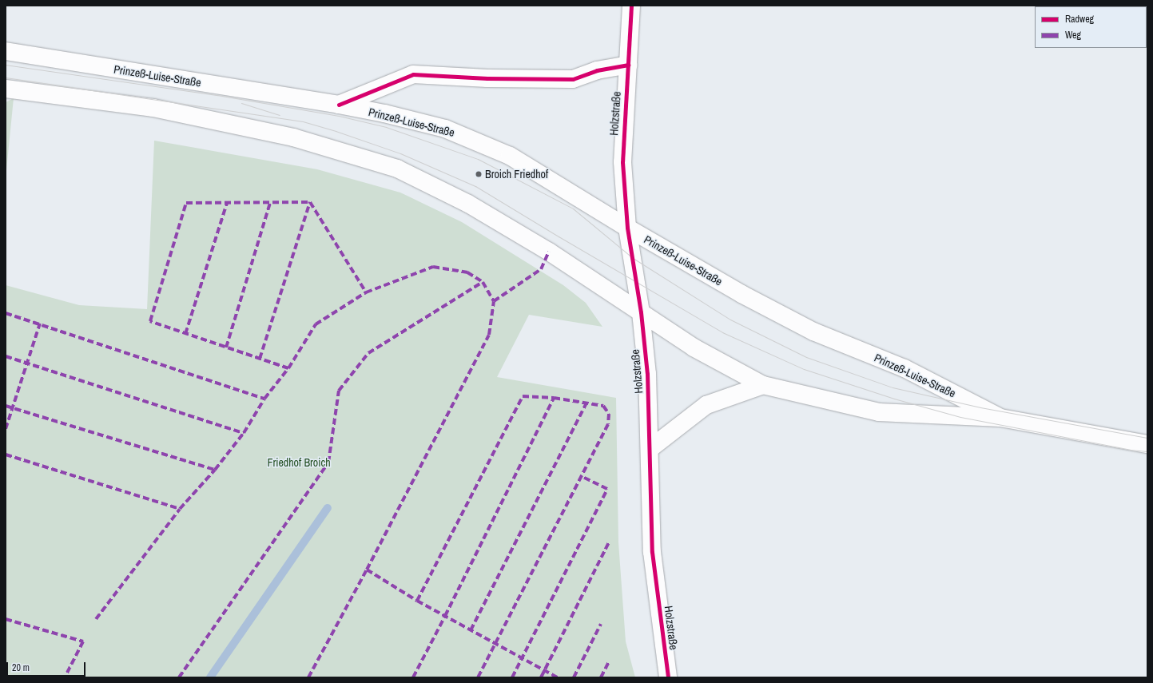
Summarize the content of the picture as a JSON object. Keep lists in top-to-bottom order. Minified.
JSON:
{"streets":{"main road":["Prinzeß-Luise-Straße","Holzstraße"]},"crossings":[["Prinzeß-Luise-Straße","Holzstraße"]],"parks":["Friedhof Broich"],"places":["Broich Friedhof"],"legend":["Radweg","Weg"],"scale_bar":"20 m"}
